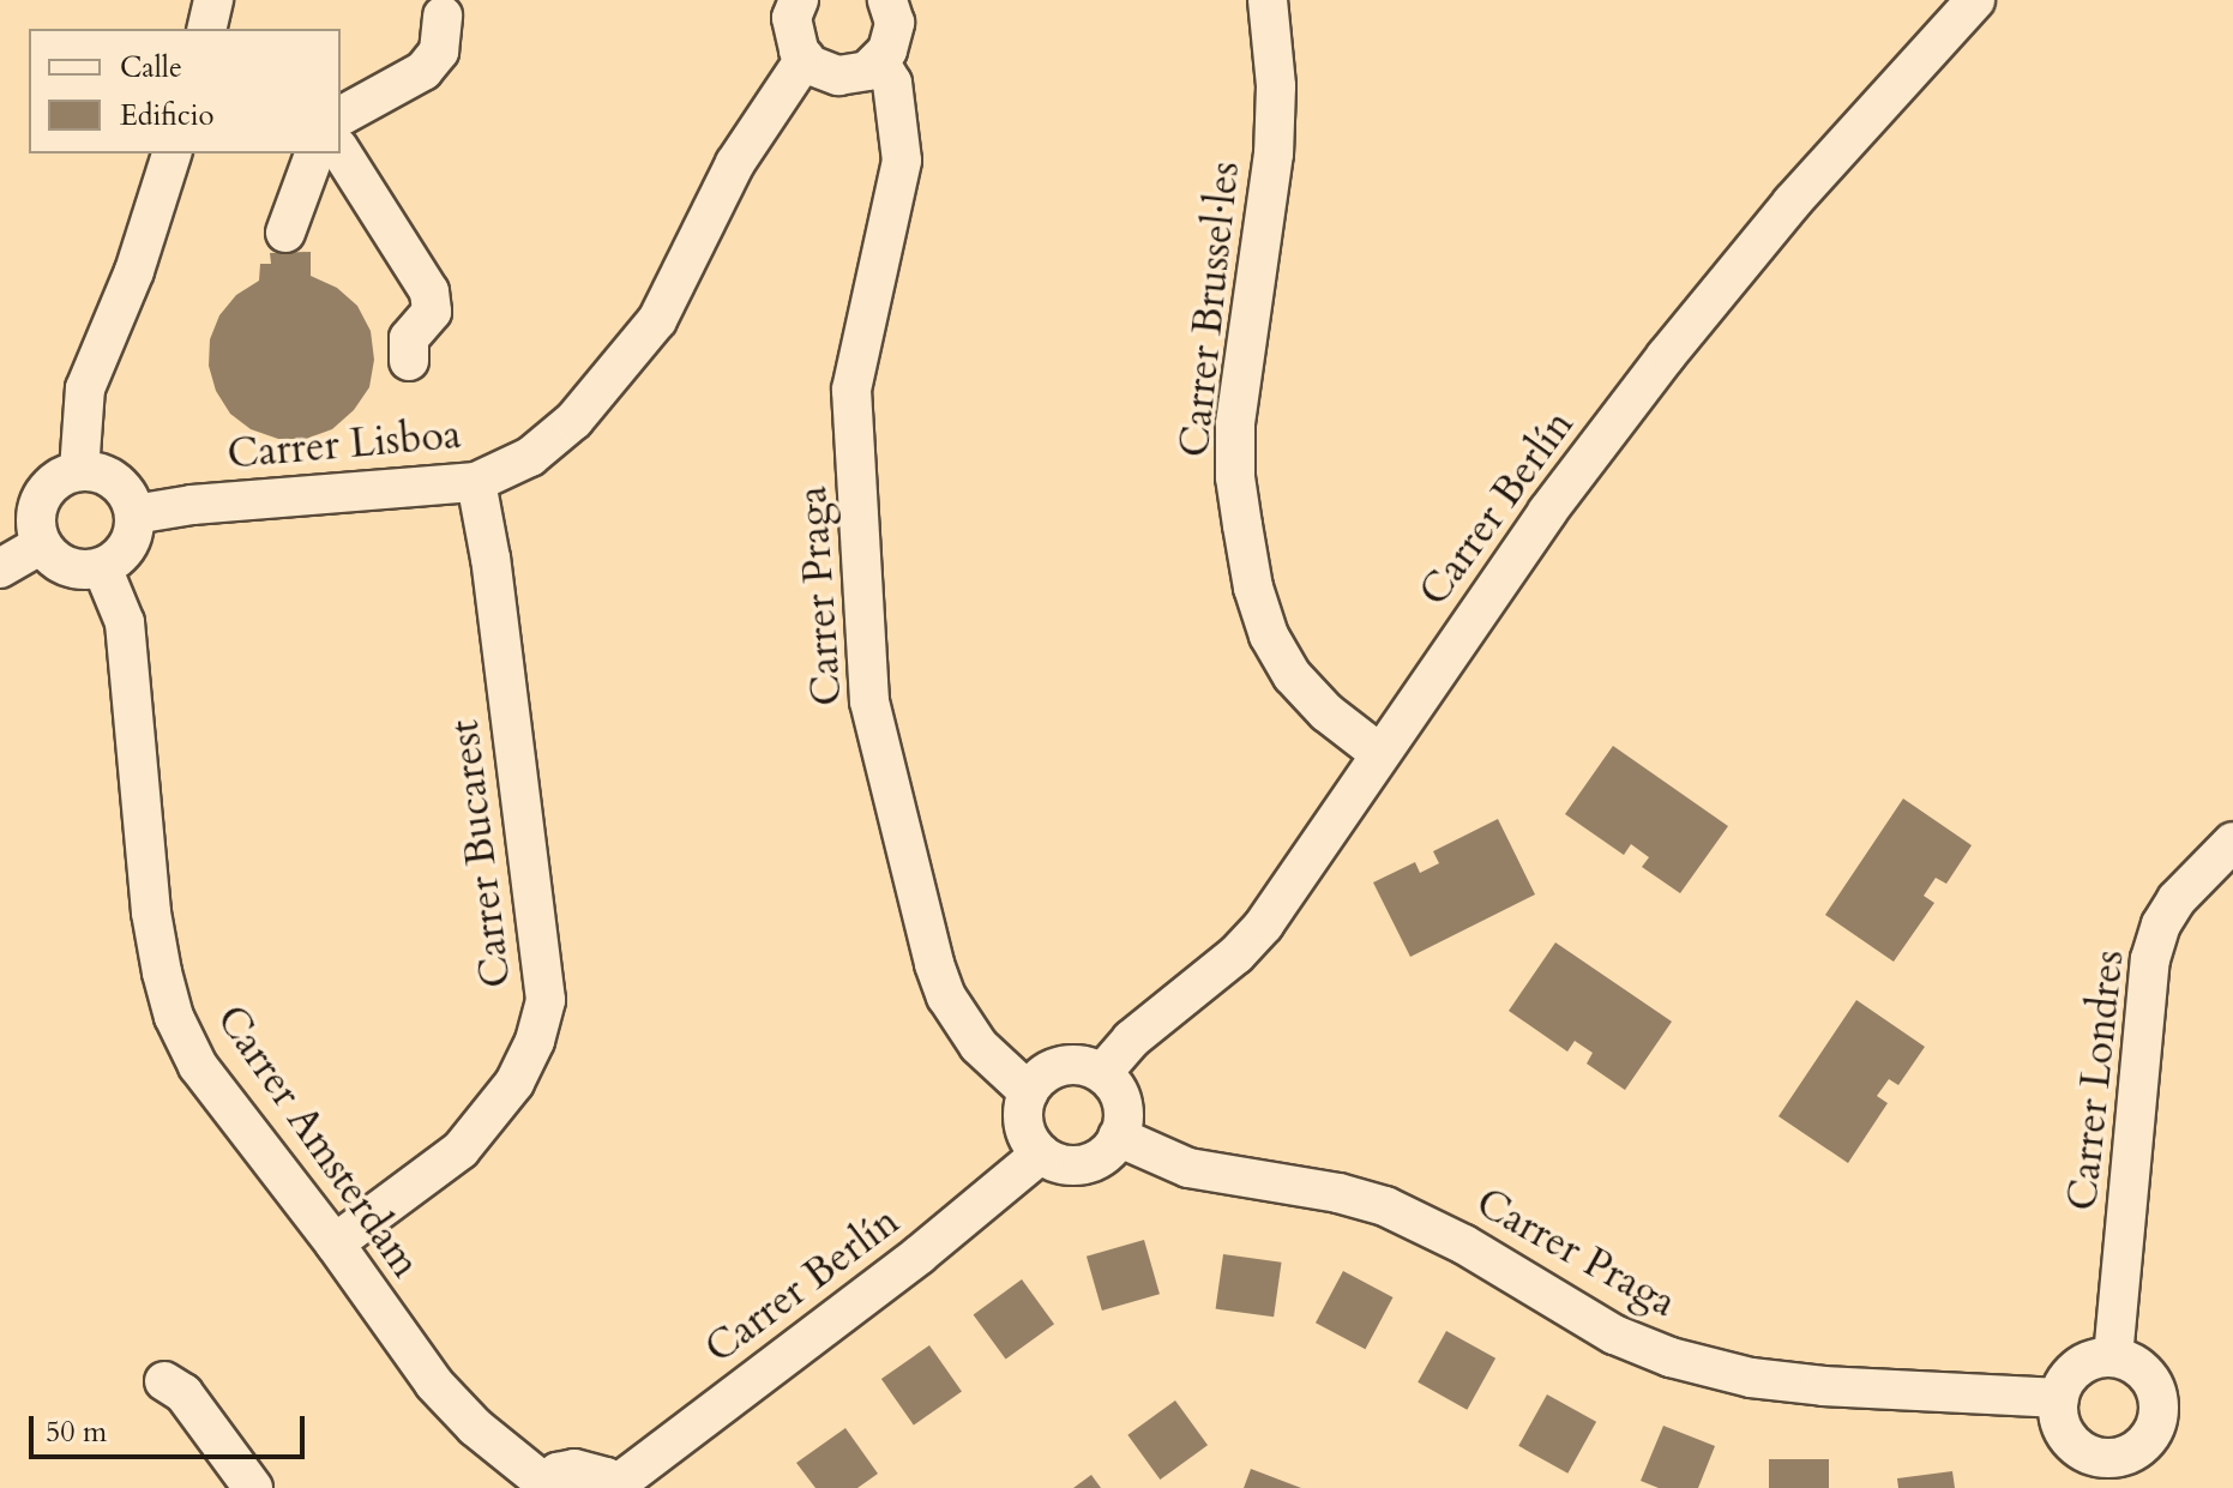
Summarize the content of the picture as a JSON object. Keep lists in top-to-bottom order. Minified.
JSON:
{"streets":{"street":["Carrer Brussel·les","Carrer Lisboa","Carrer Berlín","Carrer Praga","Carrer Bucarest","Carrer Londres","Carrer Amsterdam"]},"crossings":[["Carrer Brussel·les","Carrer Berlín"],["Carrer Lisboa","Carrer Bucarest"],["Carrer Lisboa","Carrer Amsterdam"],["Carrer Berlín","Carrer Praga"],["Carrer Praga","Carrer Londres"],["Carrer Bucarest","Carrer Amsterdam"]],"legend":["Calle","Edificio"],"scale_bar":"50 m"}
